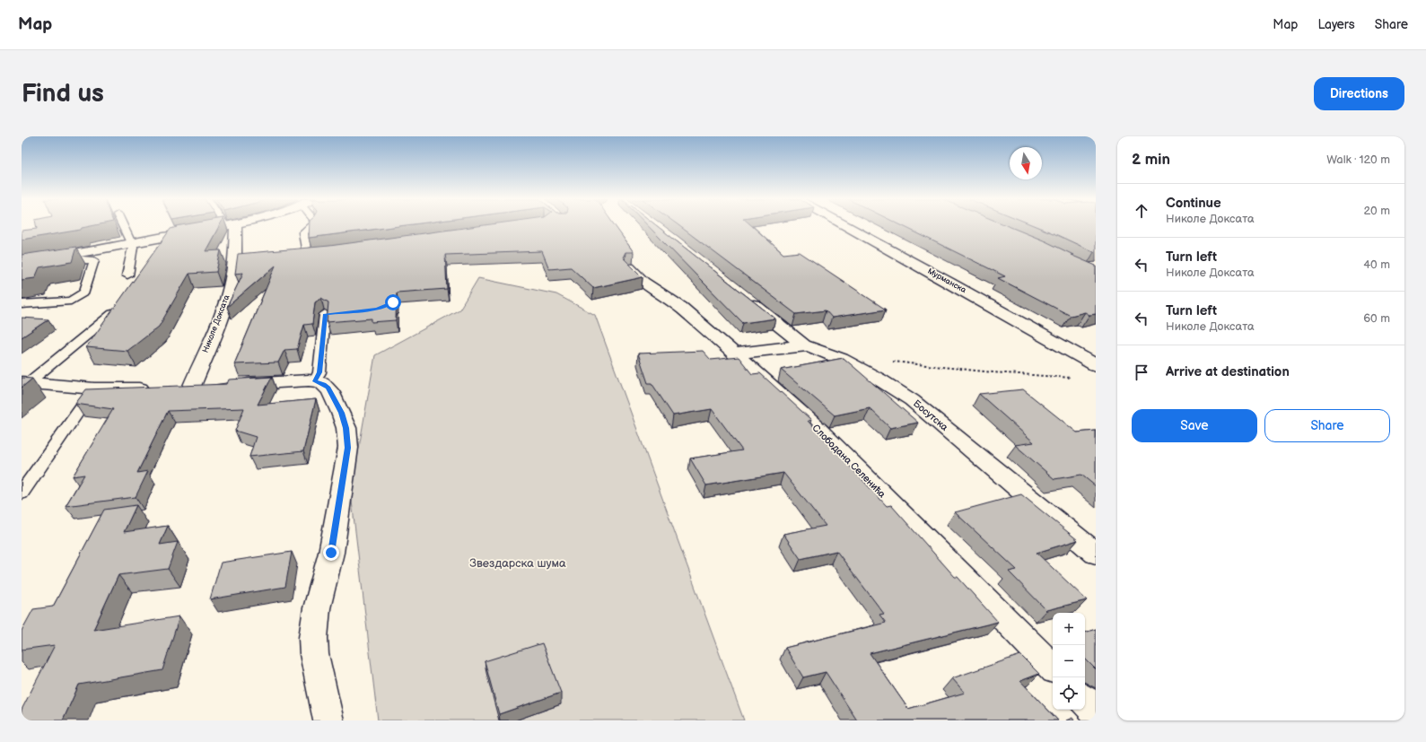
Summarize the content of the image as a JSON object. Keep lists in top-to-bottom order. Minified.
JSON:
{"streets":{"street":["Мурманска","Николе Доксата","Босутска","Слободана Селенића"]},"crossings":[["Босутска","Слободана Селенића"]],"parks":["Звездарска шума"],"north":"bottom","page":{"header":"Map","nav":["Map","Layers","Share"],"buttons":["Directions",["Save","Share"]],"title":"Find us","heading":["2 min","Walk · 120 m"],"list":[["Continue","Николе Доксата","20 m"],["Turn left","Николе Доксата","40 m"],["Turn left","Николе Доксата","60 m"],"Arrive at destination"],"map_buttons":["+","−"]}}
